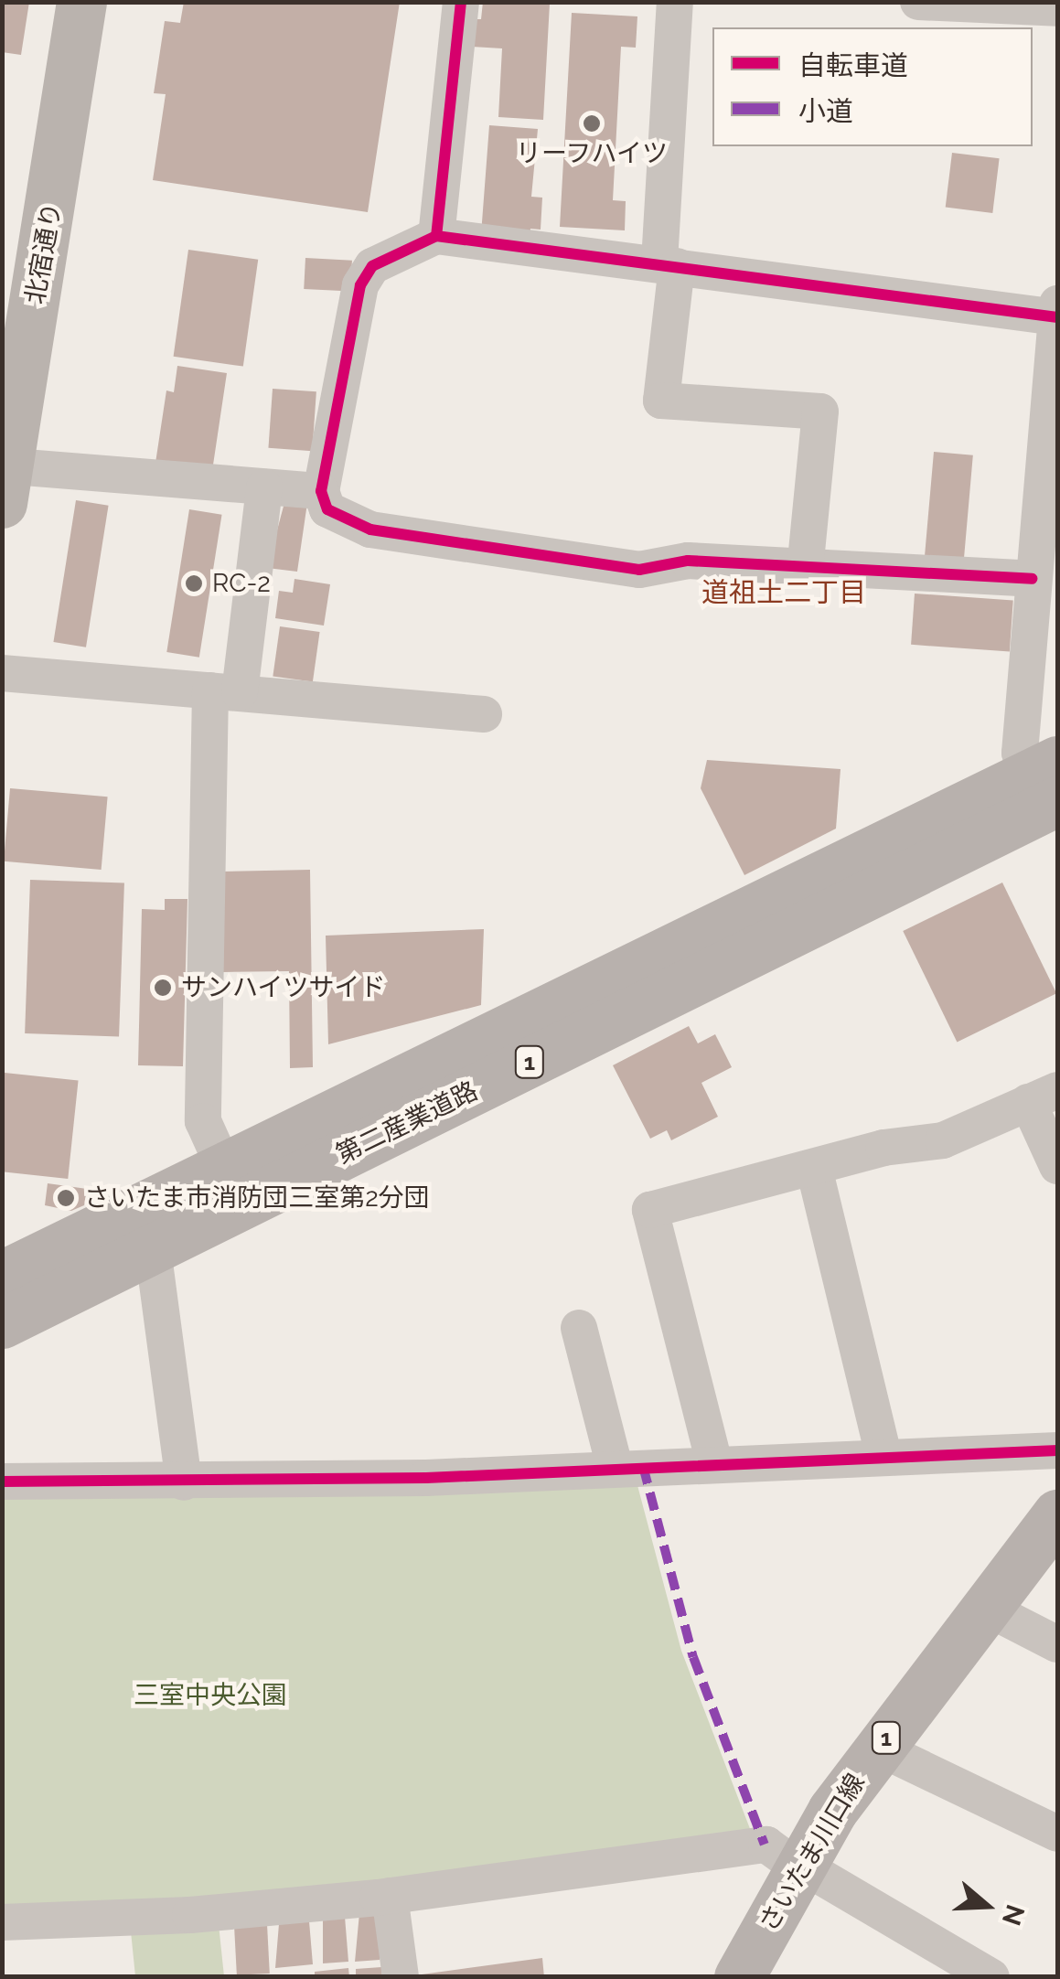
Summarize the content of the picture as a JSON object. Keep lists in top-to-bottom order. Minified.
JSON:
{"streets":{"main road":["1","第二産業道路","さいたま川口線"],"street":["北宿通り"]},"districts":["道祖土二丁目"],"parks":["三室中央公園"],"places":["リーフハイツ","RC-2","サンハイツサイド","さいたま市消防団三室第2分団"],"legend":["自転車道","小道"],"north":"right"}
